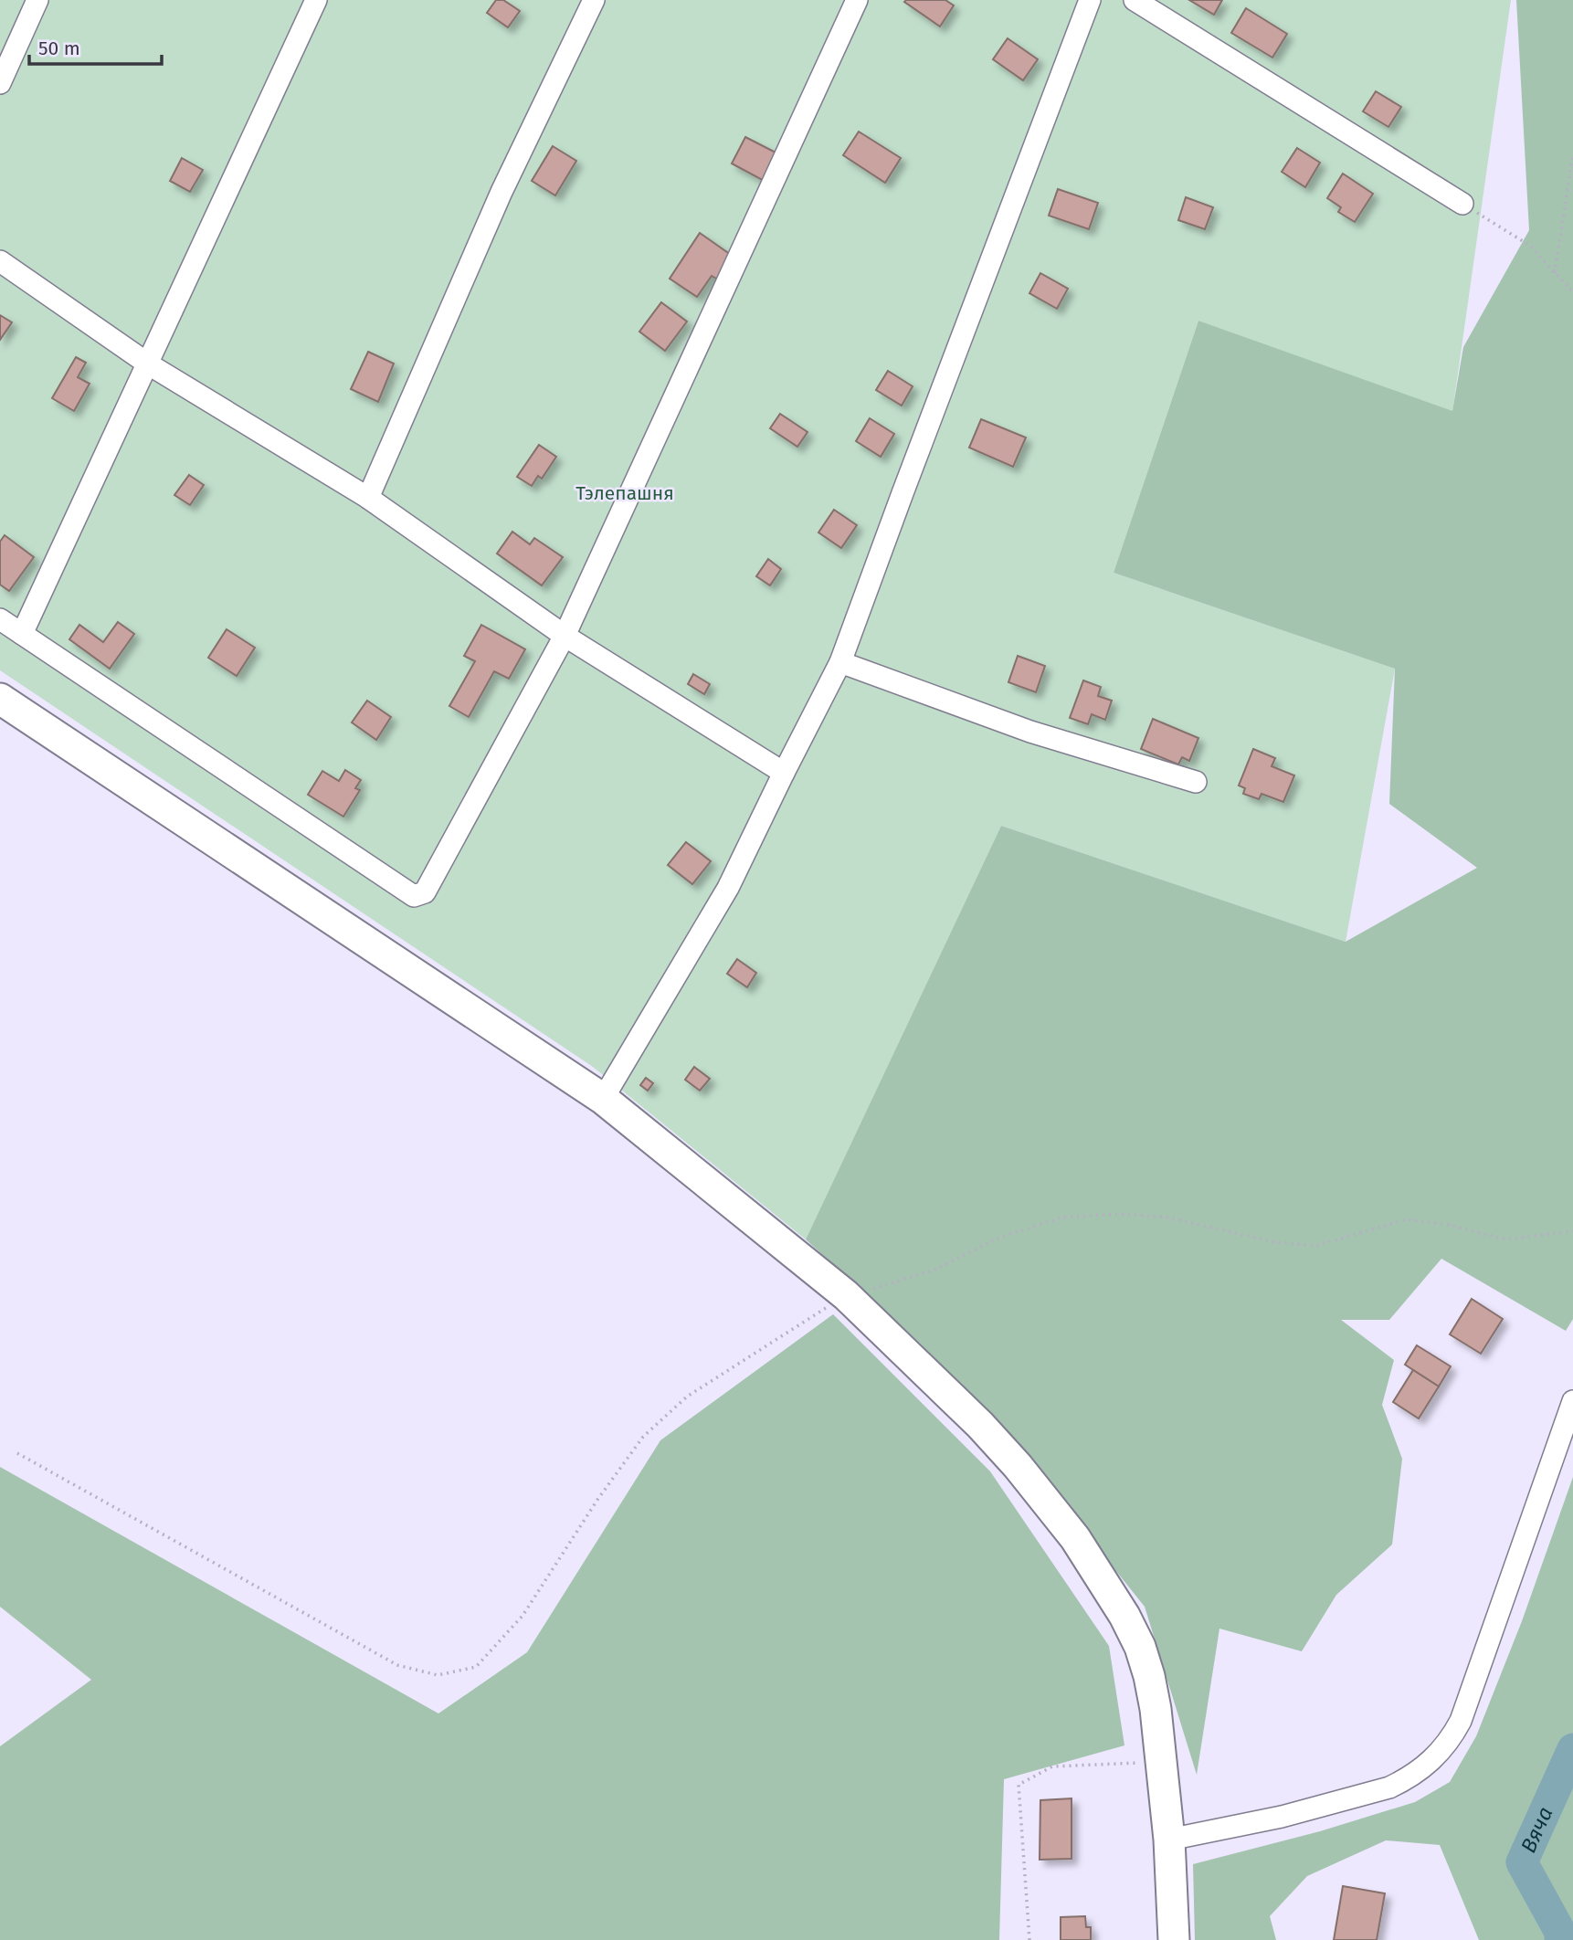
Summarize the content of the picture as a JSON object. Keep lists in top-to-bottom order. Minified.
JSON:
{"water":["Вяча"],"parks":["Тэлепашня"],"scale_bar":"50 m"}
